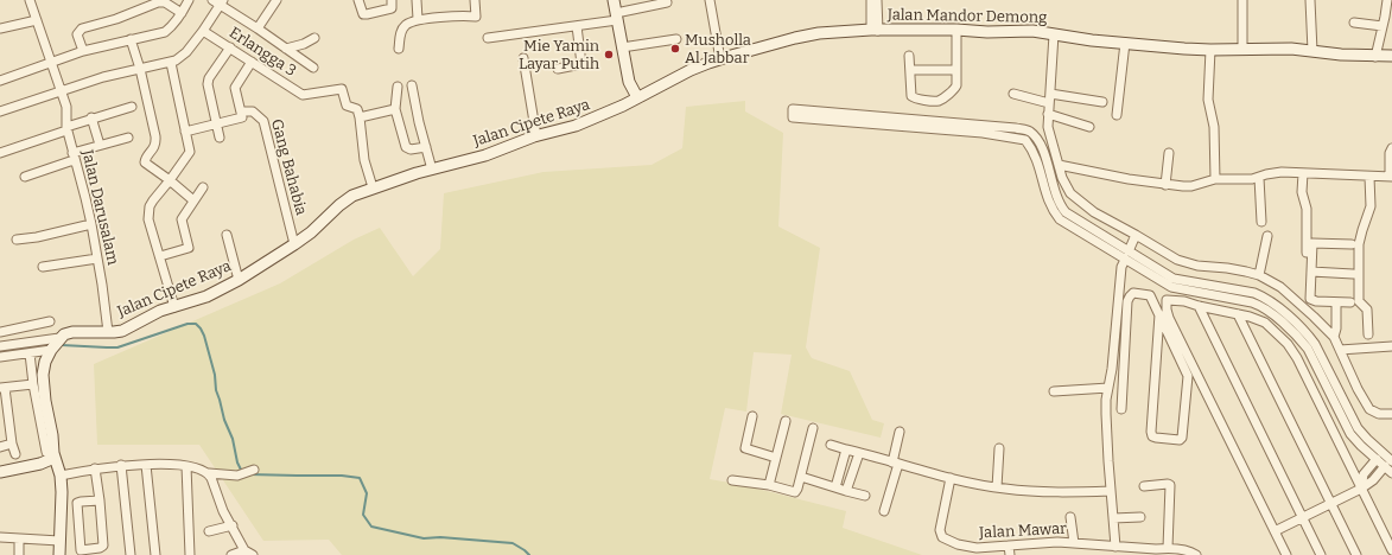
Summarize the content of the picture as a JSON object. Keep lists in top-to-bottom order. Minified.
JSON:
{"streets":{"main road":["Jalan Mandor Demong","Jalan Cipete Raya"],"street":["Erlangga 3","Gang Bahabia","Jalan Darusalam","Jalan Mawar"]},"crossings":[["Jalan Mandor Demong","Jalan Cipete Raya"],["Jalan Cipete Raya","Gang Bahabia"],["Jalan Cipete Raya","Jalan Darusalam"]],"places":["Musholla Al Jabbar","Mie Yamin Layar Putih"]}
